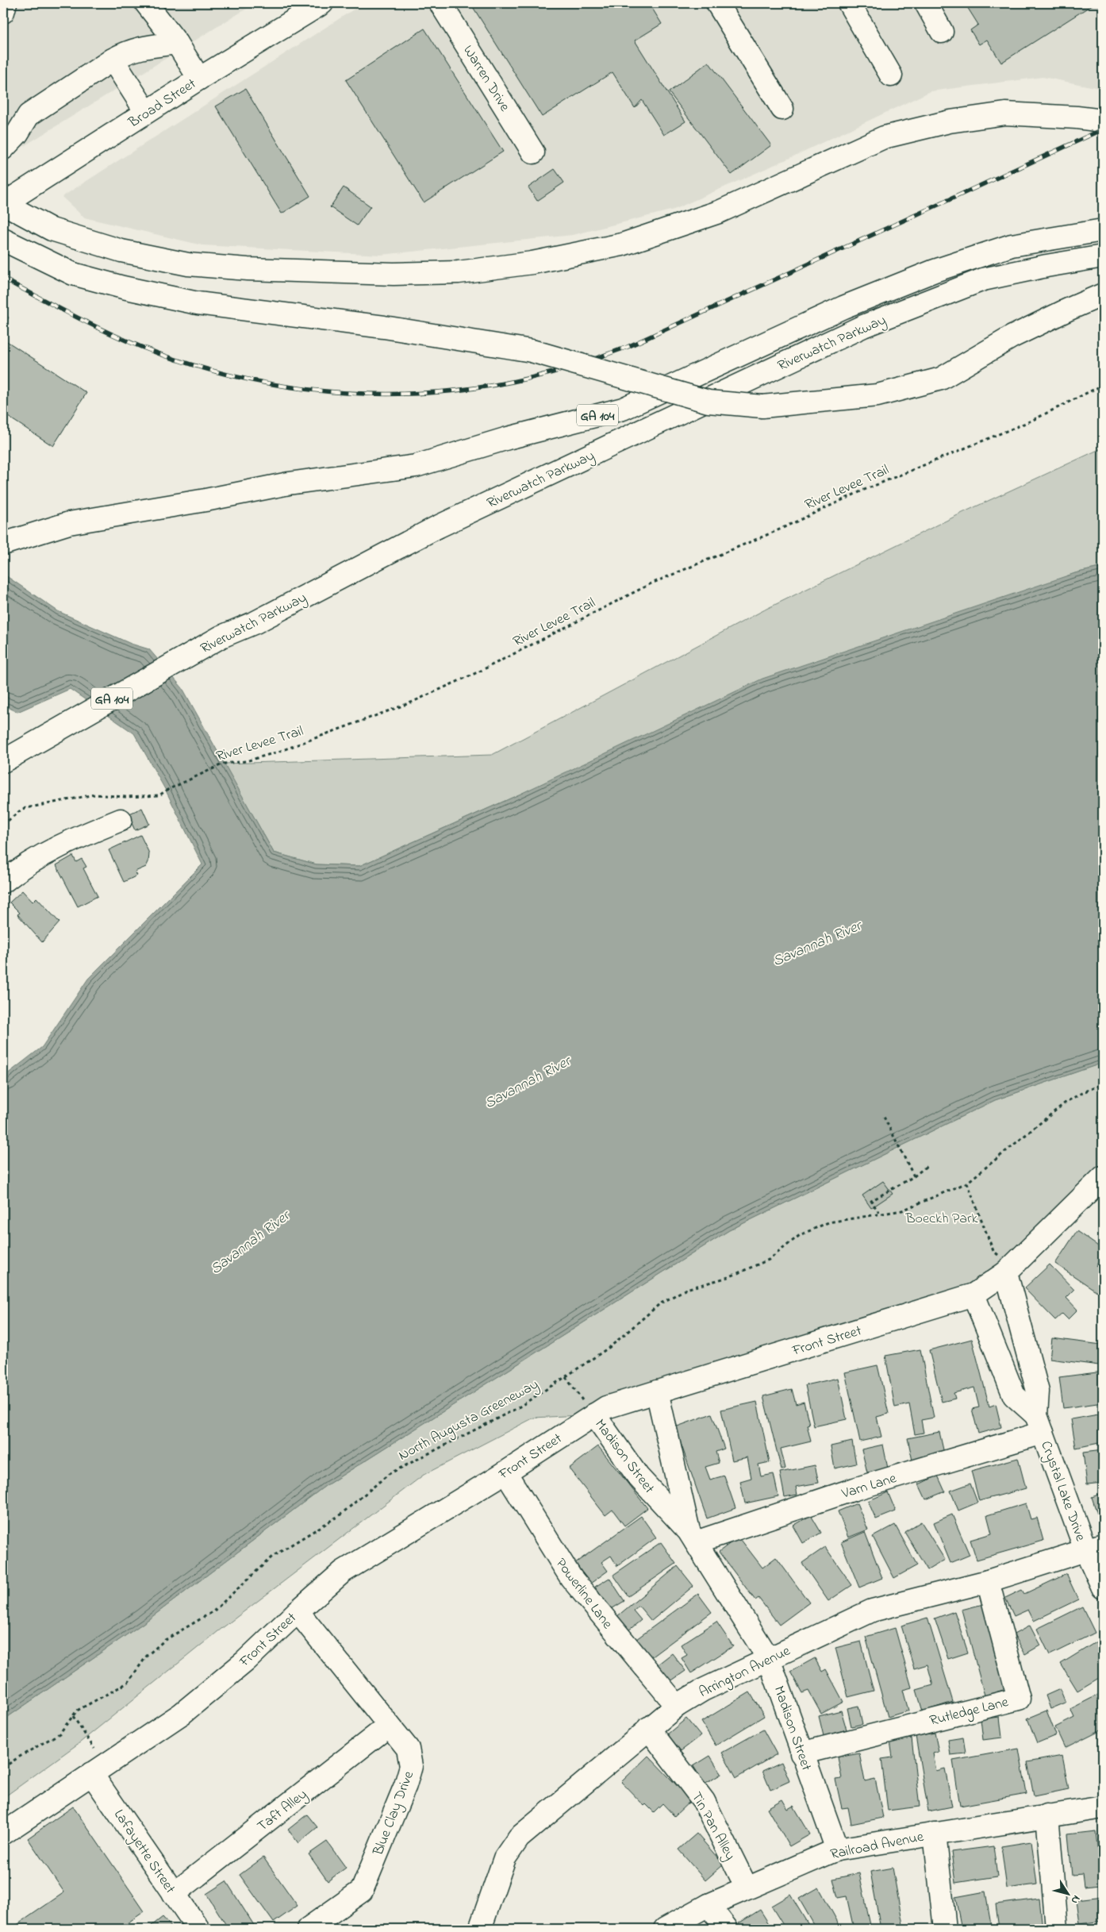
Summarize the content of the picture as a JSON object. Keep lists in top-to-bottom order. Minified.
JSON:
{"streets":{"main road":["Warren Drive","Broad Street","Riverwatch Parkway","GA 104","Front Street","Madison Street","Varn Lane","Crystal Lake Drive","Powerline Lane","Arrington Avenue","Rutledge Lane","Taft Alley","Blue Clay Drive","Tin Pan Alley","Railroad Avenue","Lafayette Street"],"path":["River Levee Trail","North Augusta Greeneway"]},"crossings":[["Front Street","Madison Street"],["Front Street","Crystal Lake Drive"],["Front Street","Powerline Lane"],["Front Street","Blue Clay Drive"],["Front Street","Lafayette Street"],["Madison Street","Varn Lane"],["Madison Street","Arrington Avenue"],["Madison Street","Rutledge Lane"],["Madison Street","Railroad Avenue"],["Varn Lane","Crystal Lake Drive"],["Crystal Lake Drive","Arrington Avenue"],["Powerline Lane","Arrington Avenue"],["Arrington Avenue","Rutledge Lane"],["Arrington Avenue","Tin Pan Alley"],["Taft Alley","Blue Clay Drive"],["Taft Alley","Lafayette Street"],["Tin Pan Alley","Railroad Avenue"]],"water":["Savannah River"],"parks":["Boeckh Park"],"north":"bottom right"}
